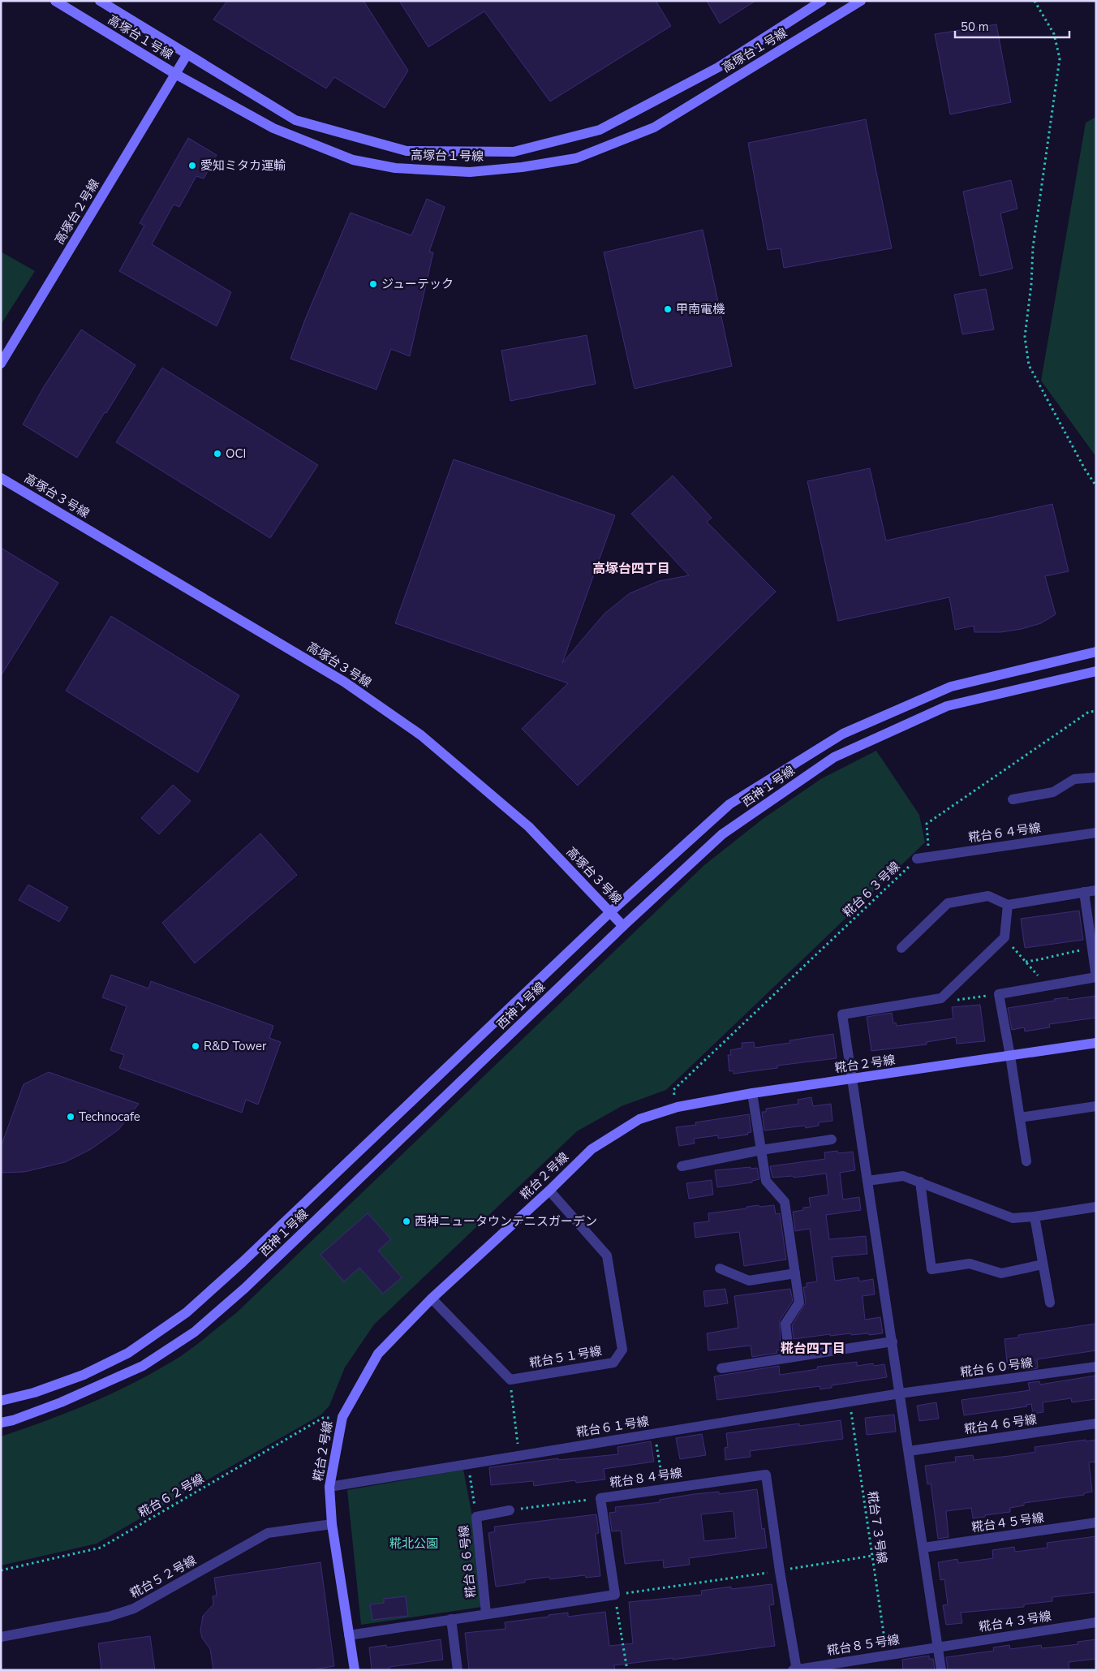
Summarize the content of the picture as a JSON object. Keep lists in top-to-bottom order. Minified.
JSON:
{"streets":{"street":["高塚台１号線","高塚台２号線","高塚台３号線","西神１号線","糀台６４号線","糀台２号線","糀台５１号線","糀台６０号線","糀台４６号線","糀台６１号線","糀台８４号線","糀台４５号線","糀台８６号線","糀台５２号線","糀台４３号線","糀台８５号線"],"path":["糀台６３号線","糀台６２号線","糀台７３号線"]},"crossings":[["高塚台１号線","高塚台２号線"],["高塚台３号線","西神１号線"],["糀台６４号線","糀台６３号線"],["糀台６３号線","糀台２号線"],["糀台２号線","糀台５１号線"],["糀台２号線","糀台６１号線"],["糀台２号線","糀台６２号線"],["糀台２号線","糀台５２号線"],["糀台６０号線","糀台６１号線"],["糀台６１号線","糀台７３号線"],["糀台８４号線","糀台８５号線"],["糀台７３号線","糀台８５号線"],["糀台４３号線","糀台８５号線"]],"districts":["高塚台四丁目","糀台四丁目"],"parks":["糀北公園"],"places":["愛知ミタカ運輸","ジューテック","甲南電機","OCI","R&D Tower","Technocafe","西神ニュータウンテニスガーデン"],"scale_bar":"50 m"}
